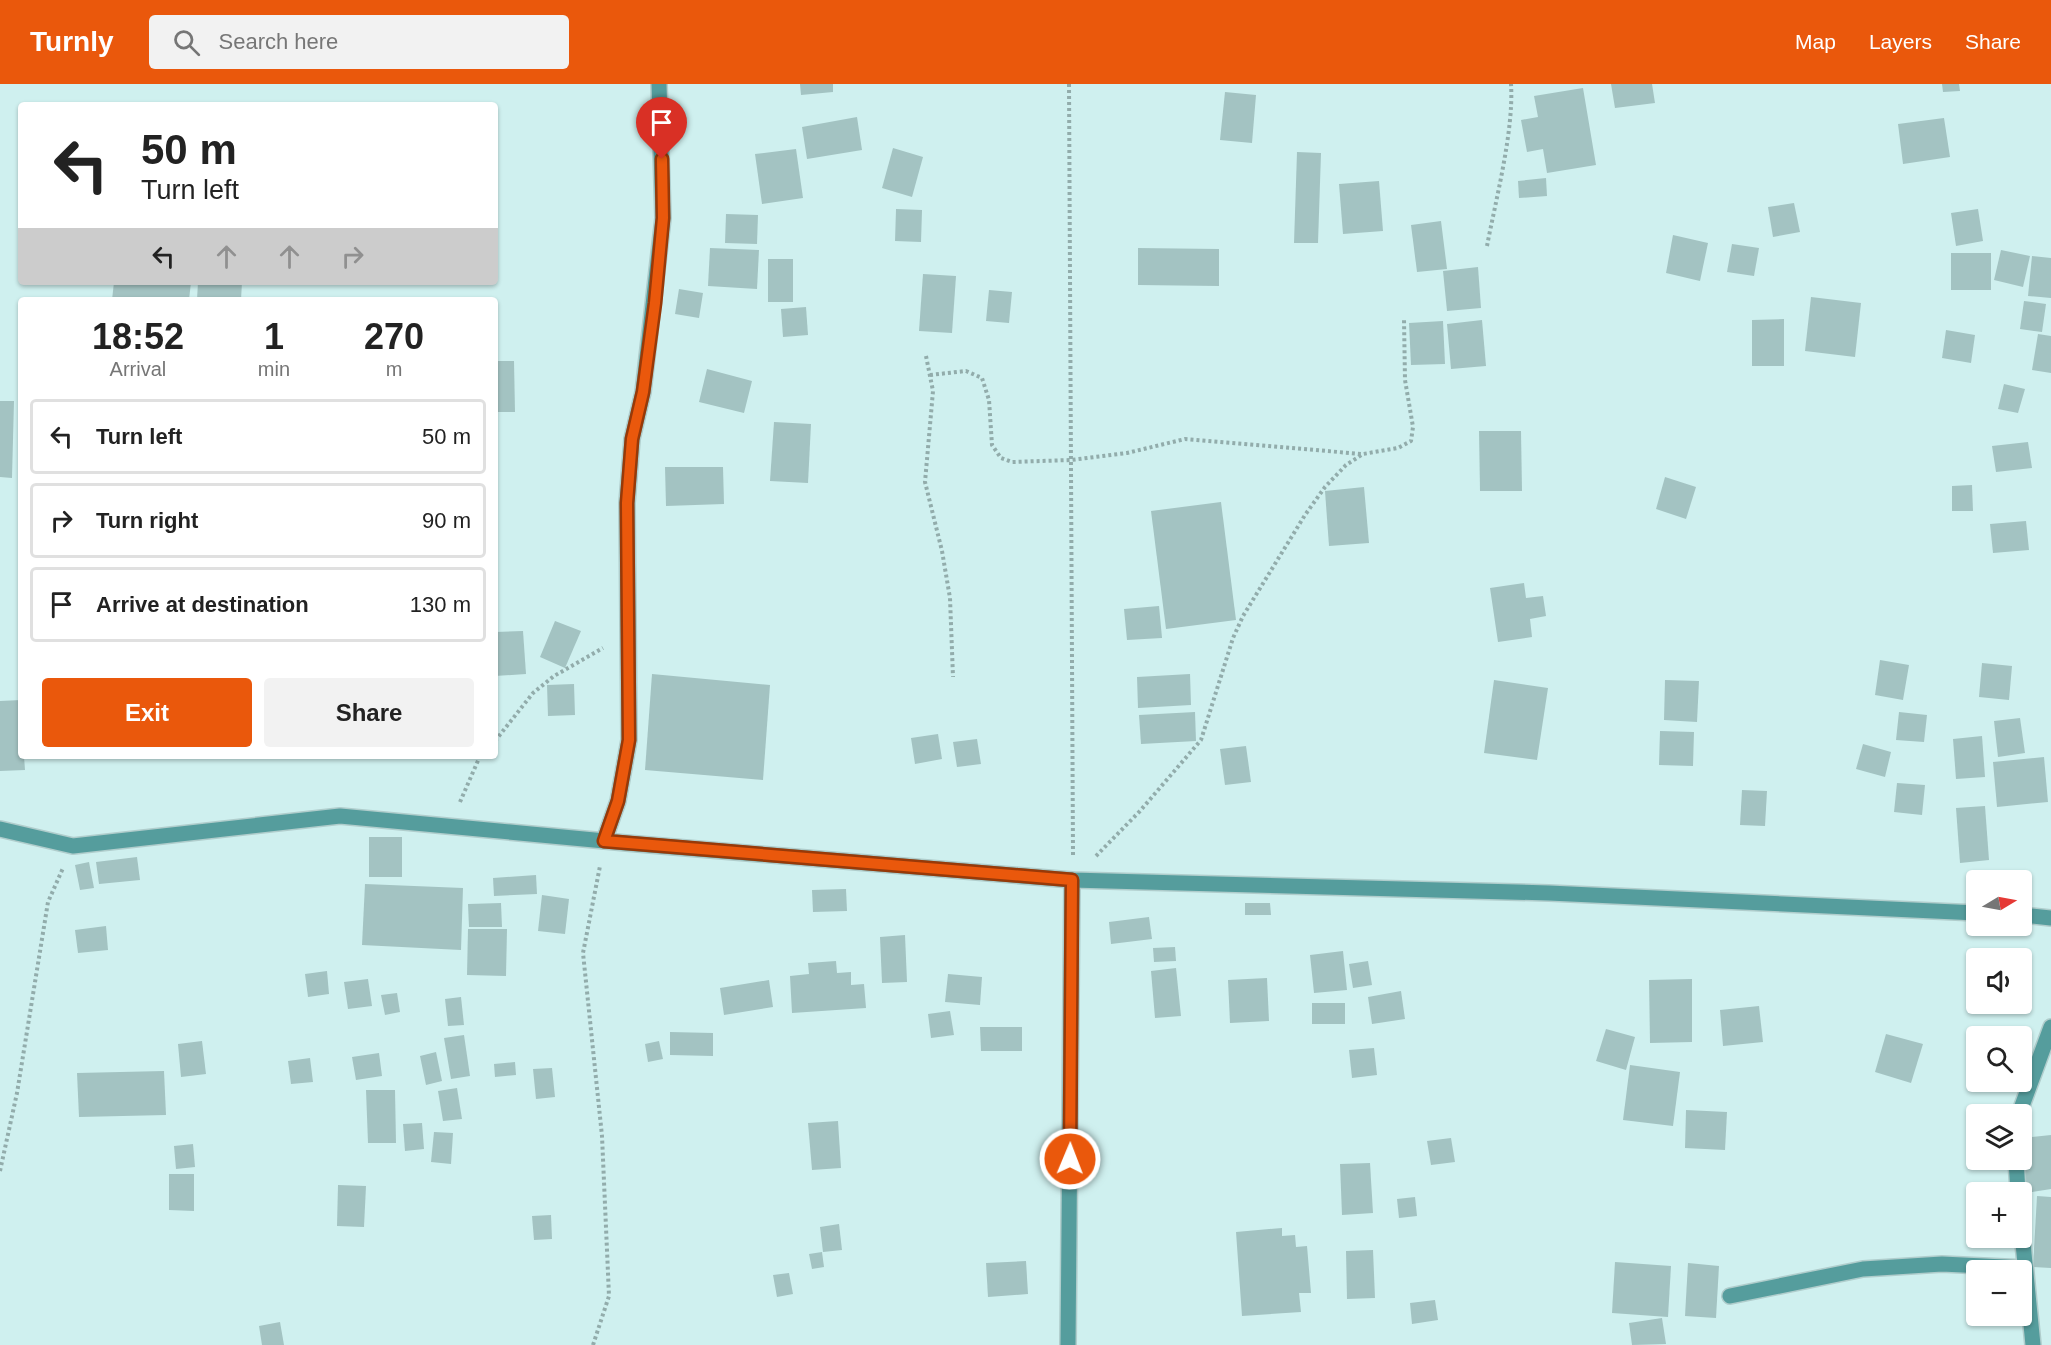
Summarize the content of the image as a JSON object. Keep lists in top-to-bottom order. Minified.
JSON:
{"north":"right","page":{"header":"Turnly","search":"Search here","nav":["Map","Layers","Share"],"turn":["50 m","Turn left"],"eta":["18:52","Arrival","1","min","270","m"],"list":[{"name":"Turn left","value":"50 m"},{"name":"Turn right","value":"90 m"},{"name":"Arrive at destination","value":"130 m"}],"buttons":["Exit","Share"],"map_buttons":["+","−"]}}
